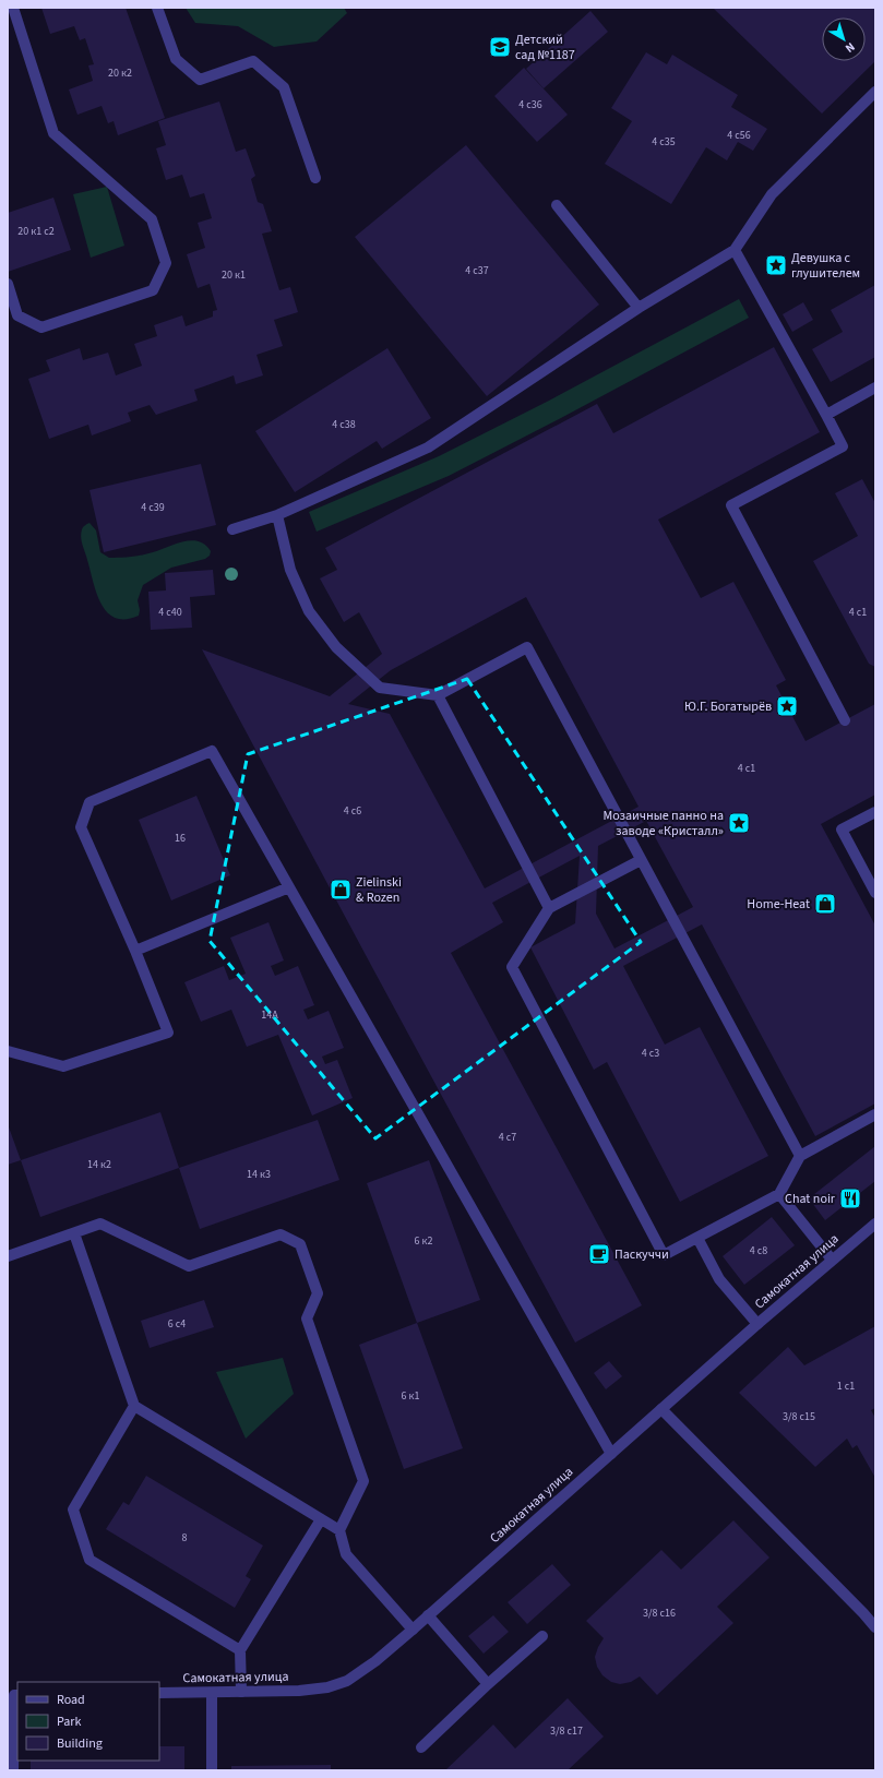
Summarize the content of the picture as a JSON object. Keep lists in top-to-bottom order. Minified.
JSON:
{"streets":{"street":["Самокатная улица"]},"places":{"school or university":["Детский сад №1187"],"place":["Девушка с глушителем","Ю.Г. Богатырёв","Мозаичные панно на заводе «Кристалл»"],"shop":["Zielinski & Rozen","Home-Heat"],"restaurant":["Chat noir"],"cafe":["Паскуччи"]},"house_numbers":["20 к2","4 с36","4 с56","4 с35","20 к1 с2","4 с37","20 к1","4 с38","4 с39","4 с40","4 с1","4 с1","4 с6","16","14А","4 с3","4 с7","14 к2","14 к3","6 к2","4 с8","6 с4","1 с1","6 к1","3/8 с15","8","3/8 с16","3/8 с17"],"legend":["Road","Park","Building"],"north":"bottom right"}
